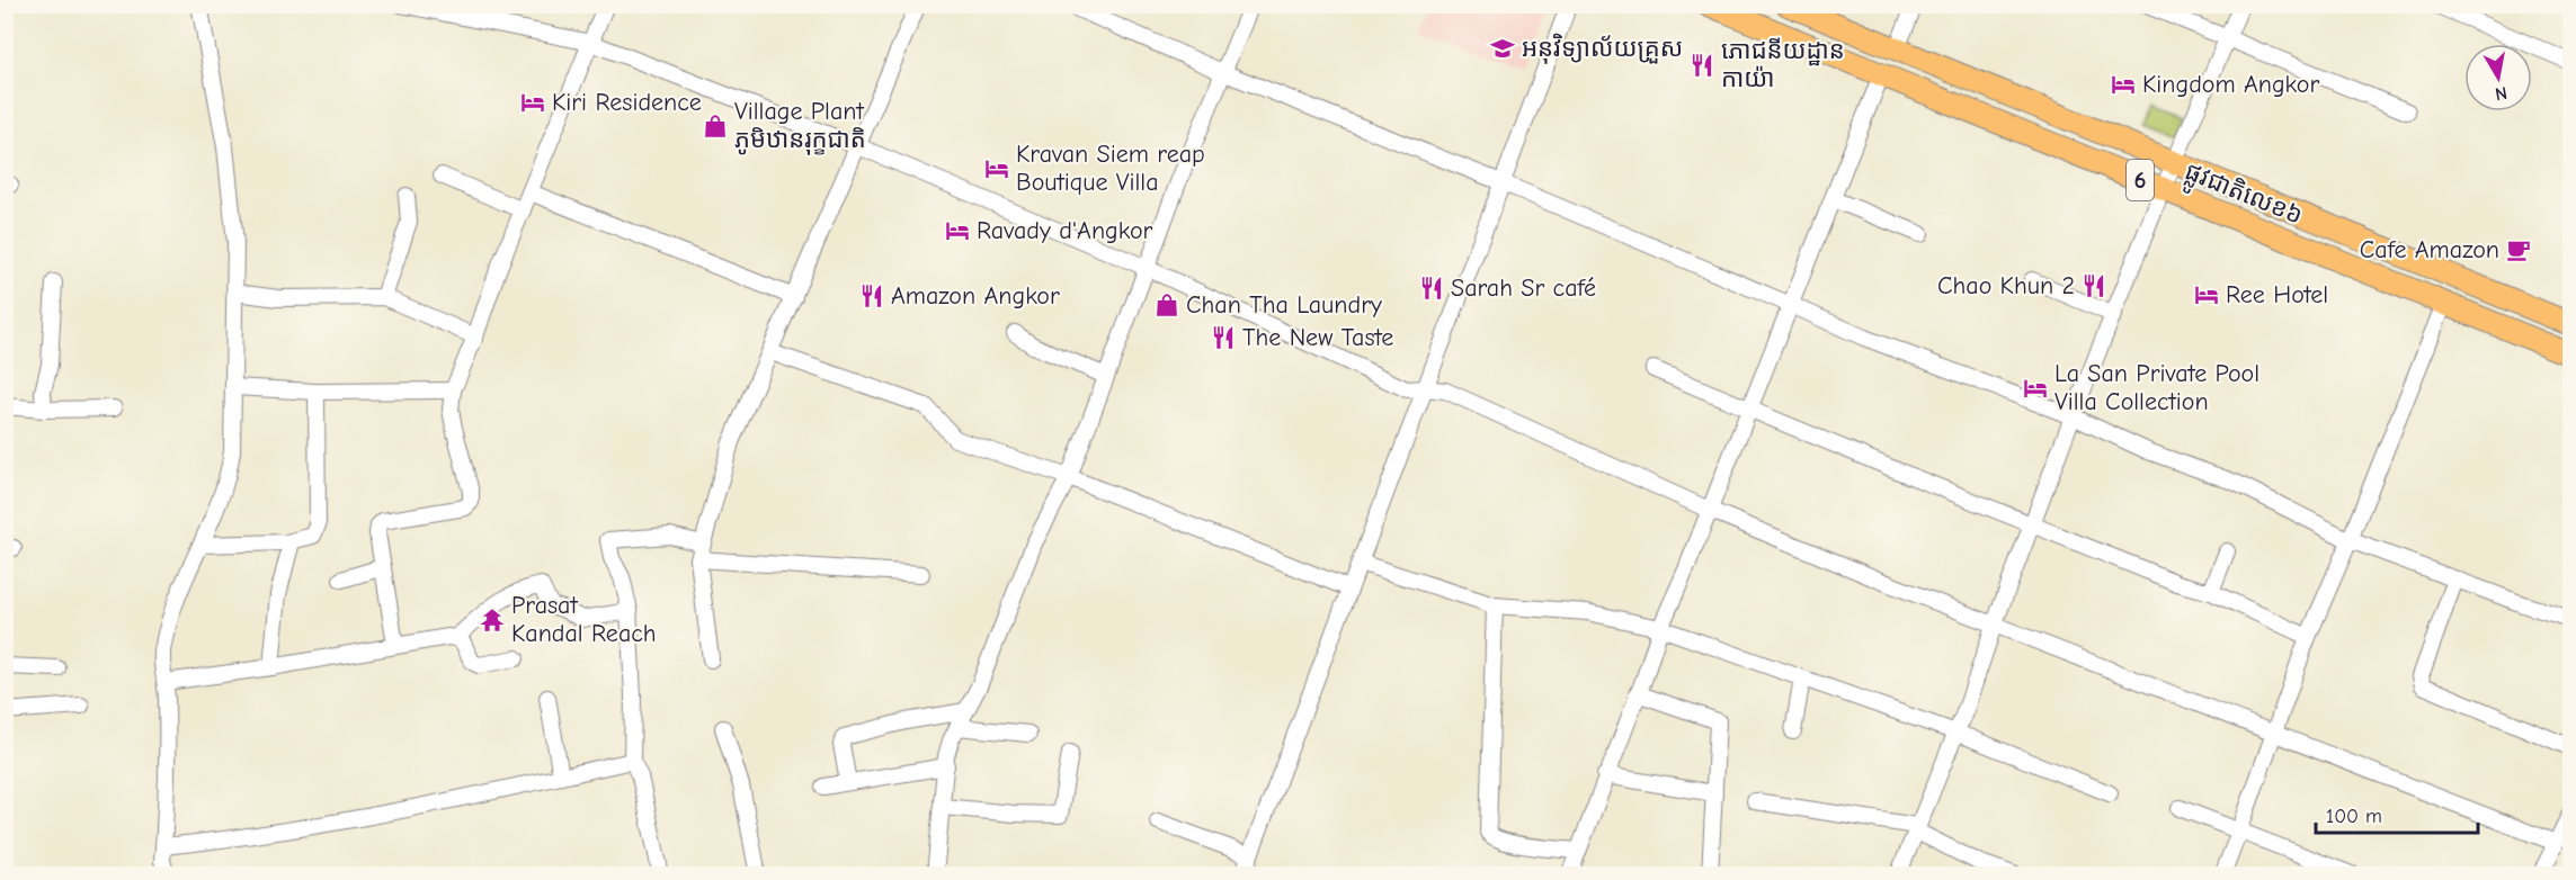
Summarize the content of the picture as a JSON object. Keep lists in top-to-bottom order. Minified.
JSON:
{"streets":{"highway":["6","ផ្លូវជាតិលេខ៦"]},"places":{"school or university":["អនុវិទ្យាល័យគ្រួស"],"restaurant":["ភោជនីយដ្ឋាន កាយ៉ា","Chao Khun 2","Sarah Sr café","Amazon Angkor","The New Taste"],"hotel":["Kingdom Angkor","Kiri Residence","Kravan Siem reap Boutique Villa","Ravady d'Angkor","Ree Hotel","La San Private Pool Villa Collection"],"shop":["Village Plant ភូមិឋានរុក្ខជាតិ","Chan Tha Laundry"],"cafe":["Cafe Amazon"],"temple":["Prasat Kandal Reach"]},"scale_bar":"100 m","north":"bottom"}
